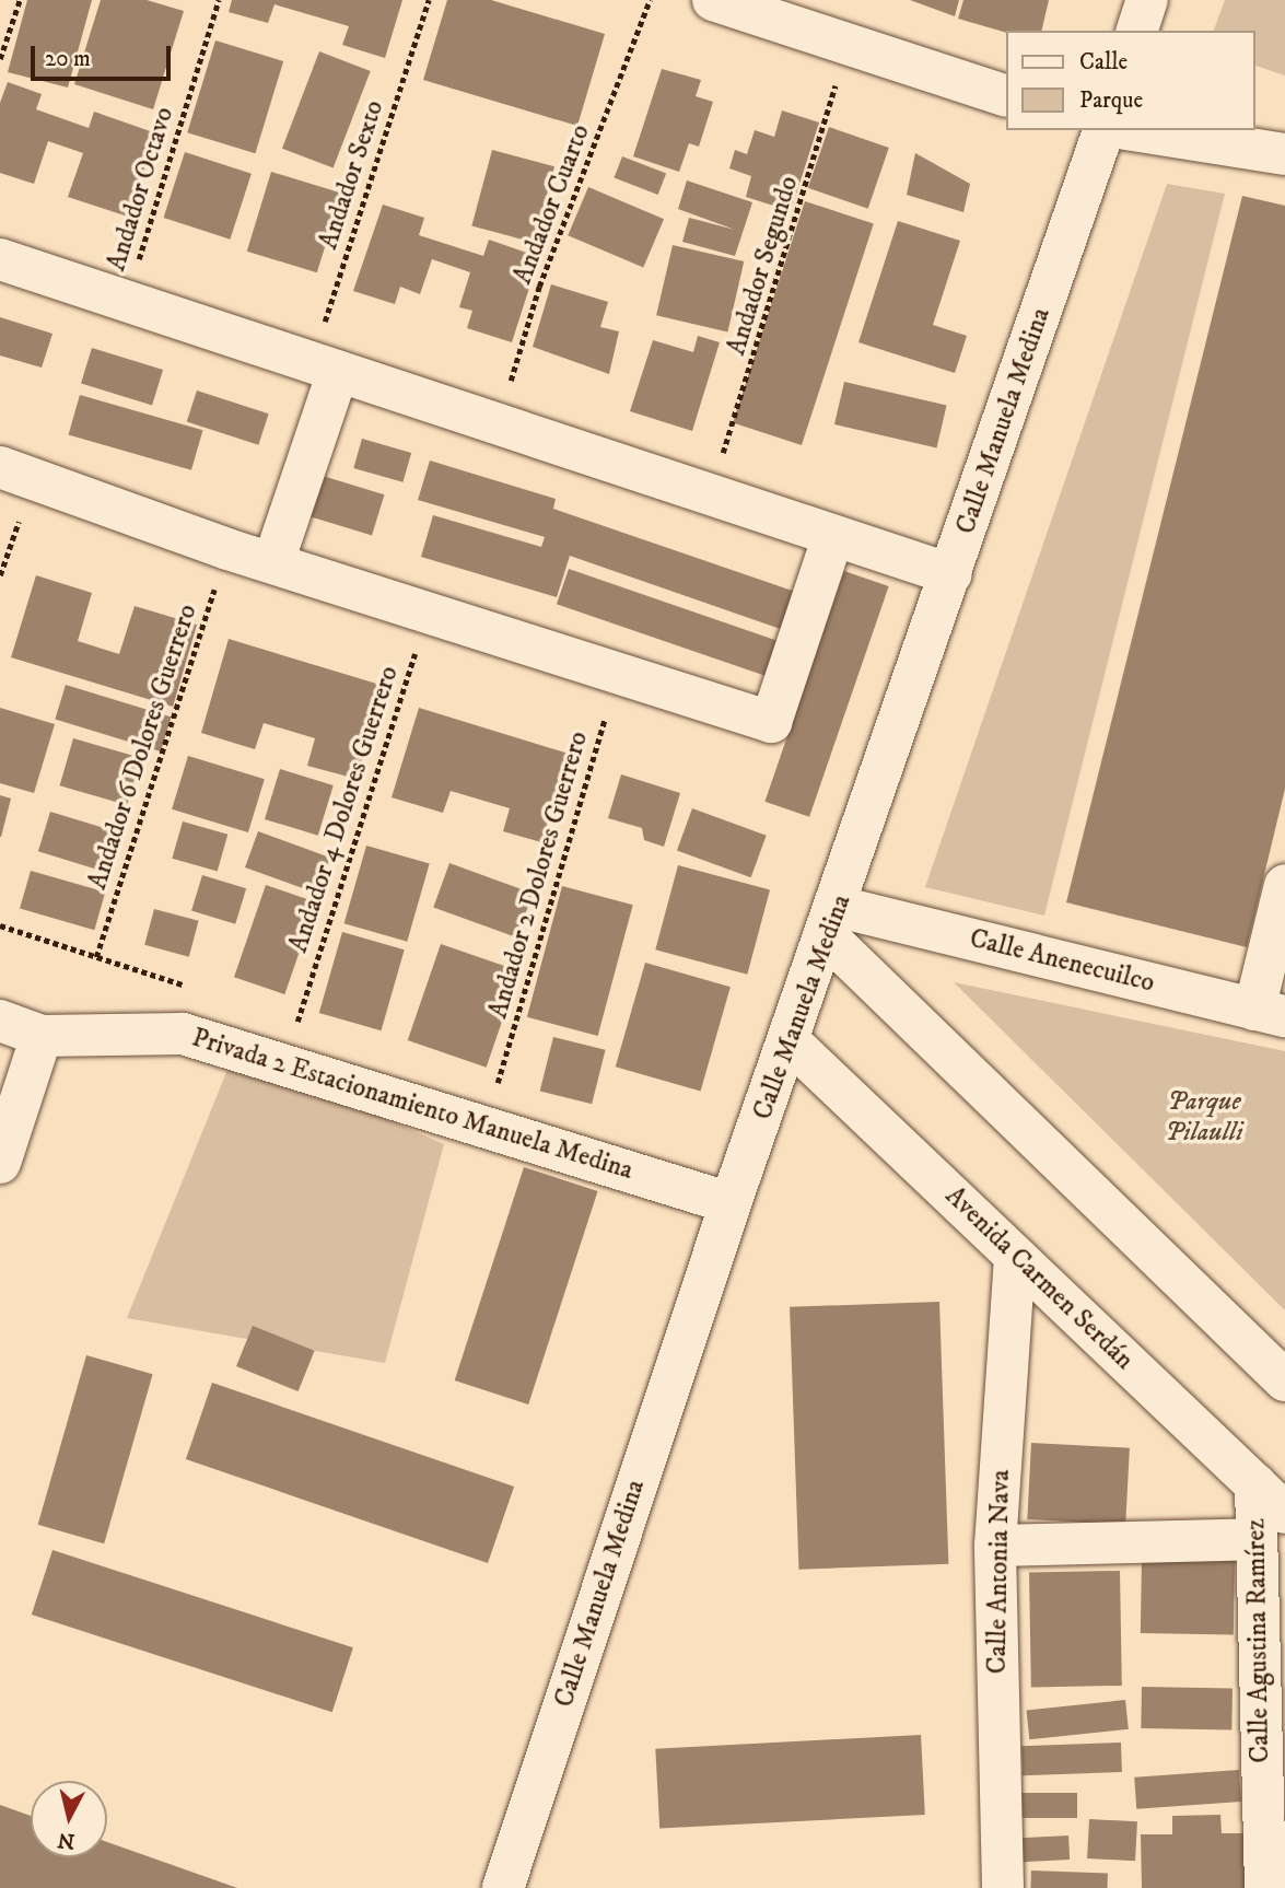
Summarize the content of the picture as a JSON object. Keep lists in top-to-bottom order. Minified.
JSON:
{"streets":{"street":["Calle Manuela Medina","Calle Anenecuilco","Privada 2 Estacionamiento Manuela Medina","Avenida Carmen Serdán","Calle Antonia Nava","Calle Agustina Ramírez"],"path":["Andador Sexto","Andador Octavo","Andador Cuarto","Andador Segundo","Andador 6 Dolores Guerrero","Andador 4 Dolores Guerrero","Andador 2 Dolores Guerrero"]},"crossings":[["Calle Manuela Medina","Calle Anenecuilco"],["Calle Manuela Medina","Privada 2 Estacionamiento Manuela Medina"],["Calle Manuela Medina","Avenida Carmen Serdán"],["Avenida Carmen Serdán","Calle Antonia Nava"],["Avenida Carmen Serdán","Calle Agustina Ramírez"]],"parks":["Parque Pilaulli"],"legend":["Calle","Parque"],"scale_bar":"20 m","north":"bottom"}
